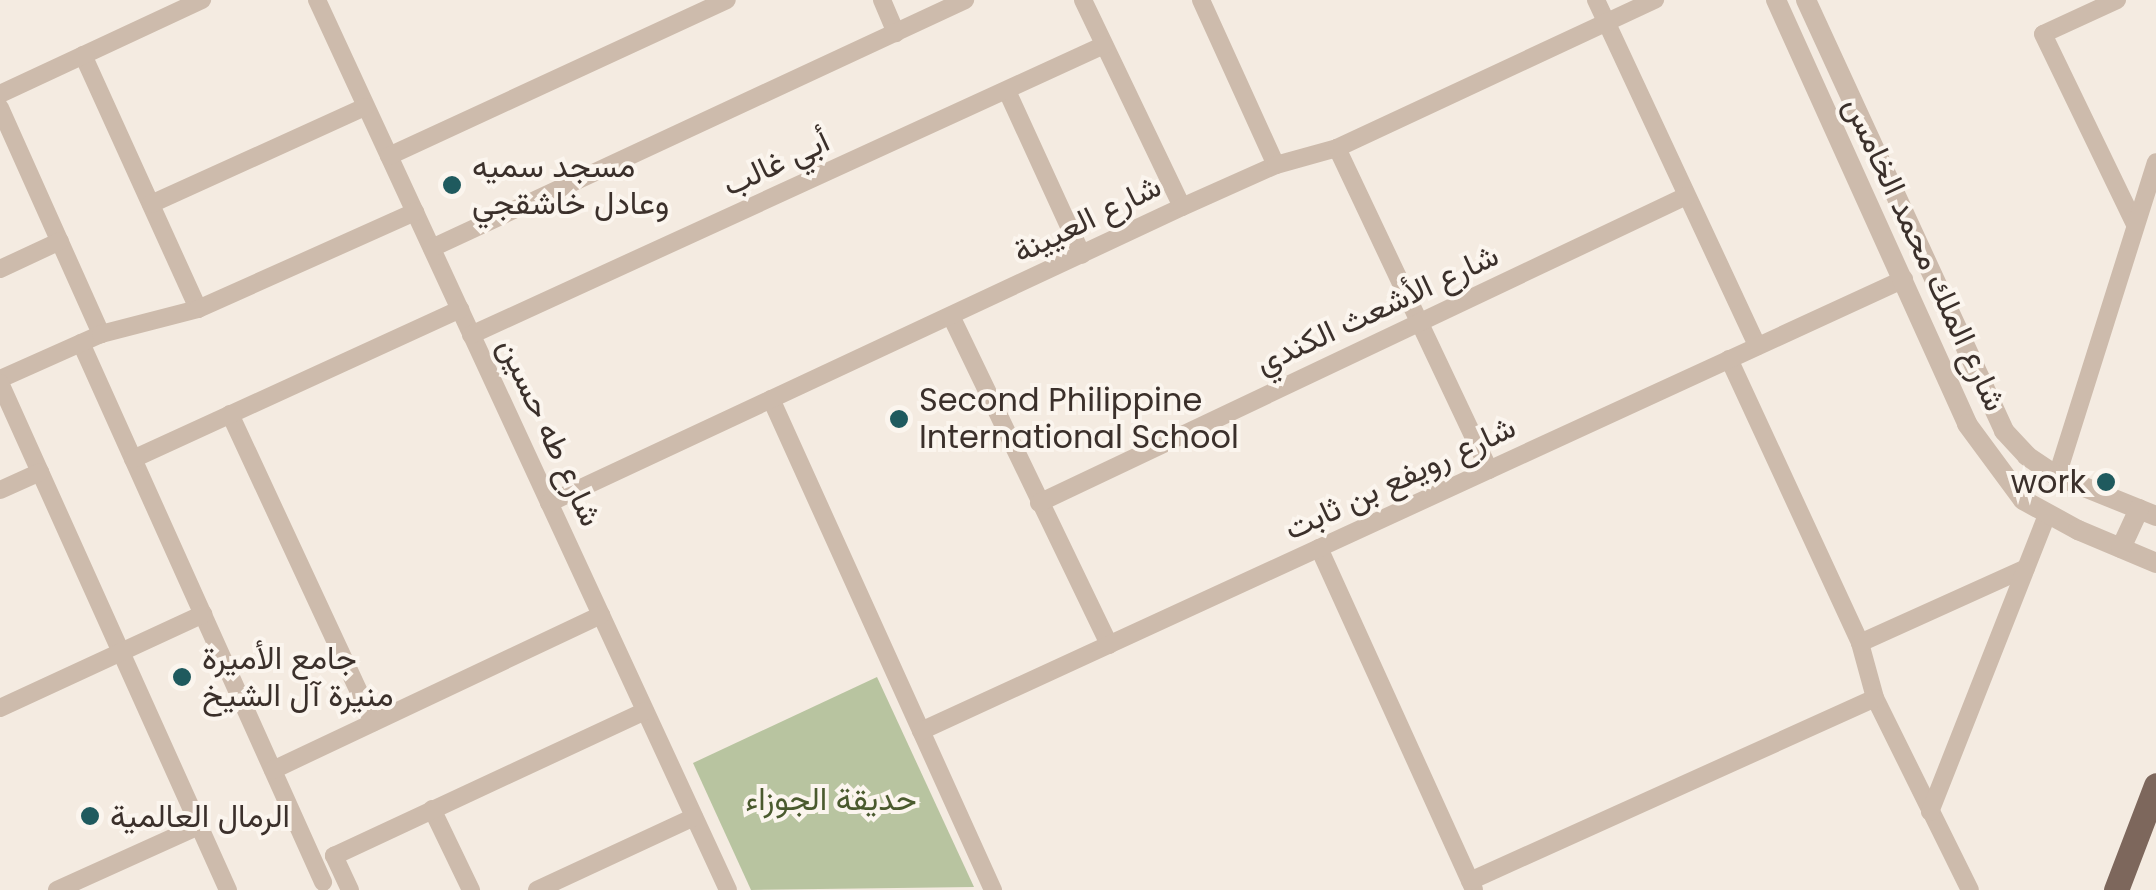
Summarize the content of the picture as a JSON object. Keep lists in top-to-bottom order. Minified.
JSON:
{"streets":{"street":["أبي غالب","شارع العيينة","شارع الملك محمد الخامس","شارع الأشعث الكندي","شارع طه حسين","شارع رويفع بن ثابت"]},"crossings":[["أبي غالب","شارع طه حسين"],["شارع العيينة","شارع طه حسين"],["شارع الملك محمد الخامس","شارع رويفع بن ثابت"]],"parks":["حديقة الجوزاء"],"places":["مسجد سميه وعادل خاشقجي","Second Philippine International School","work","جامع الأميرة منيرة آل الشيخ","الرمال العالمية"]}
